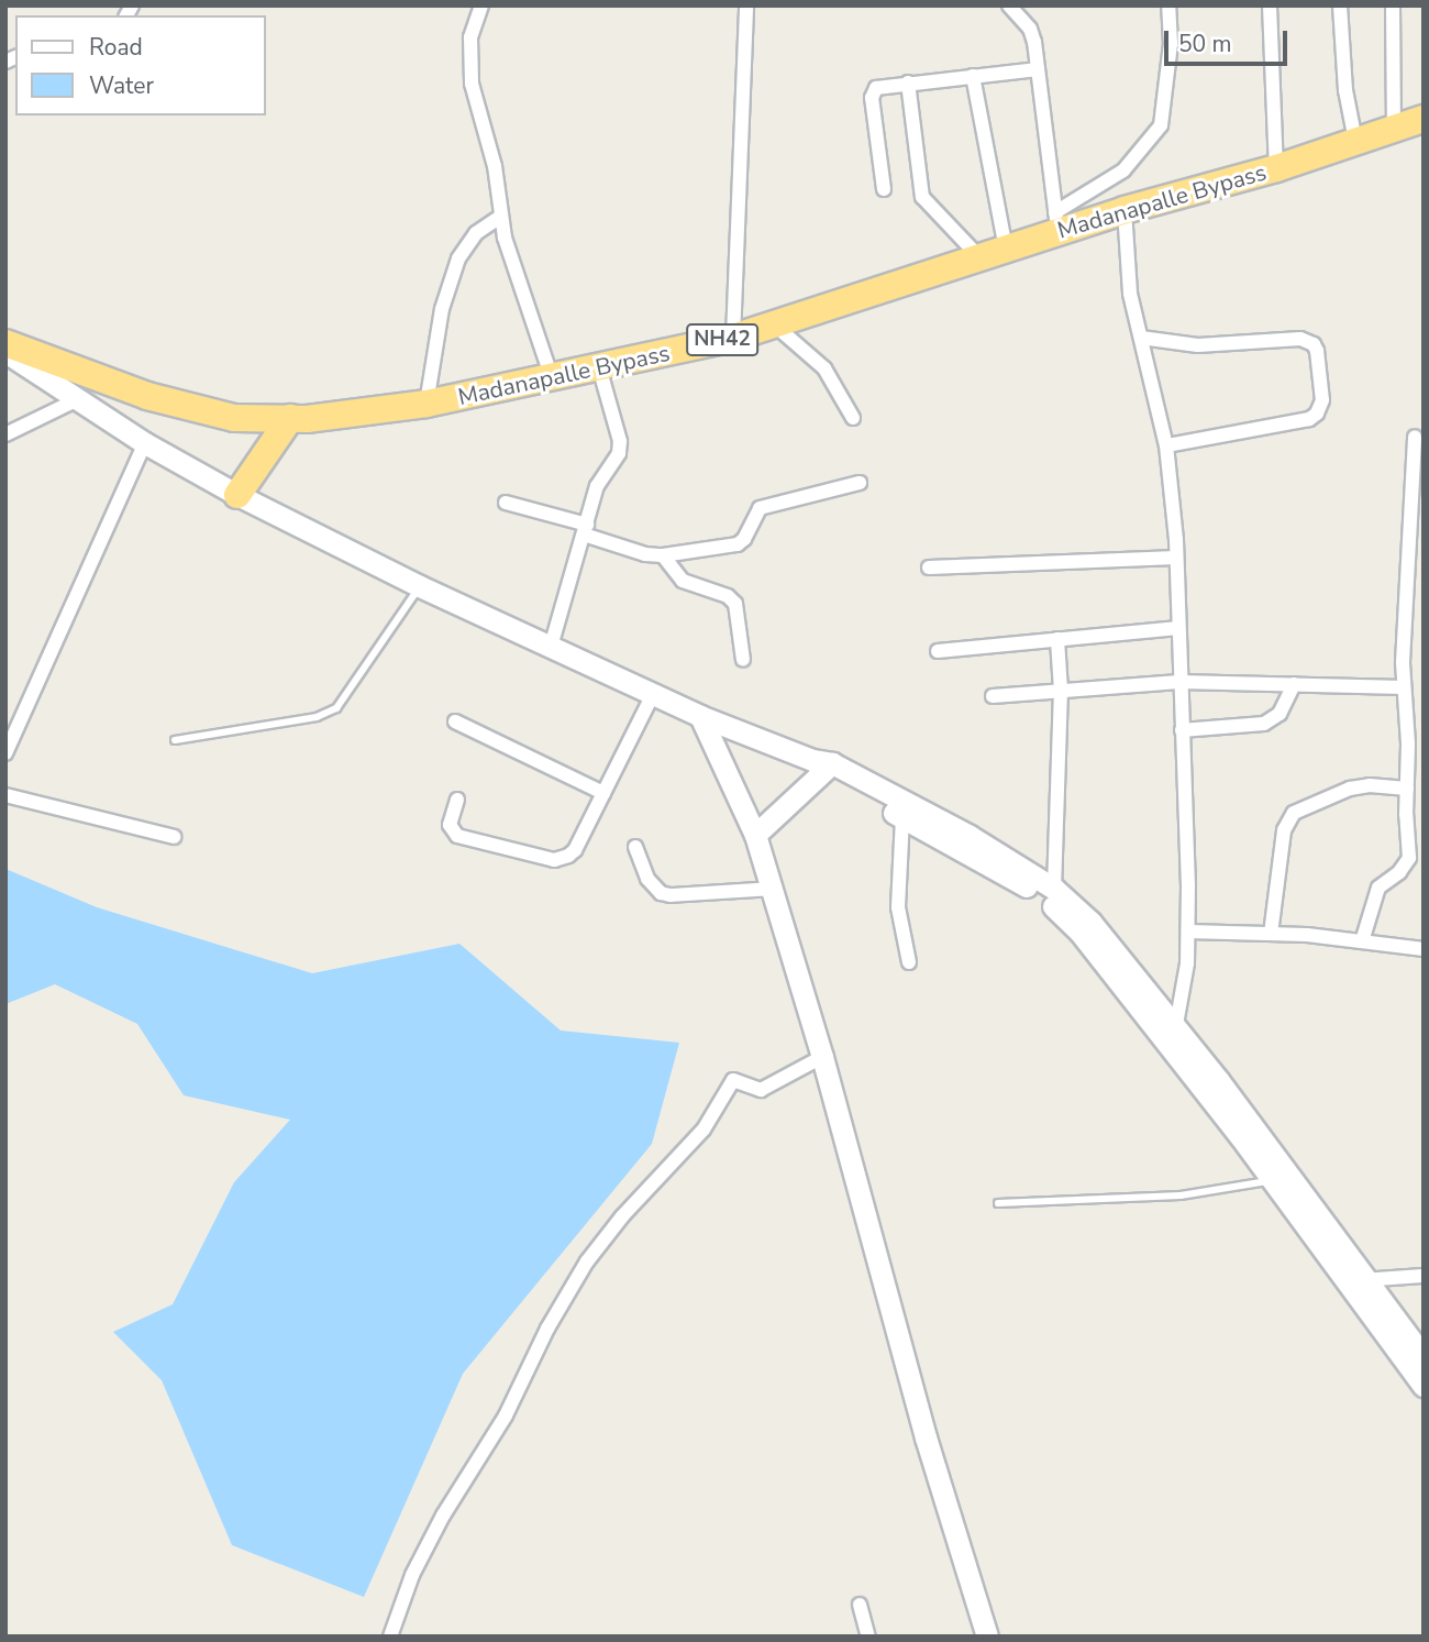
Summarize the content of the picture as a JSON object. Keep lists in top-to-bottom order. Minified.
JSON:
{"streets":{"highway":["Madanapalle Bypass","NH42"]},"legend":["Road","Water"],"scale_bar":"50 m"}
